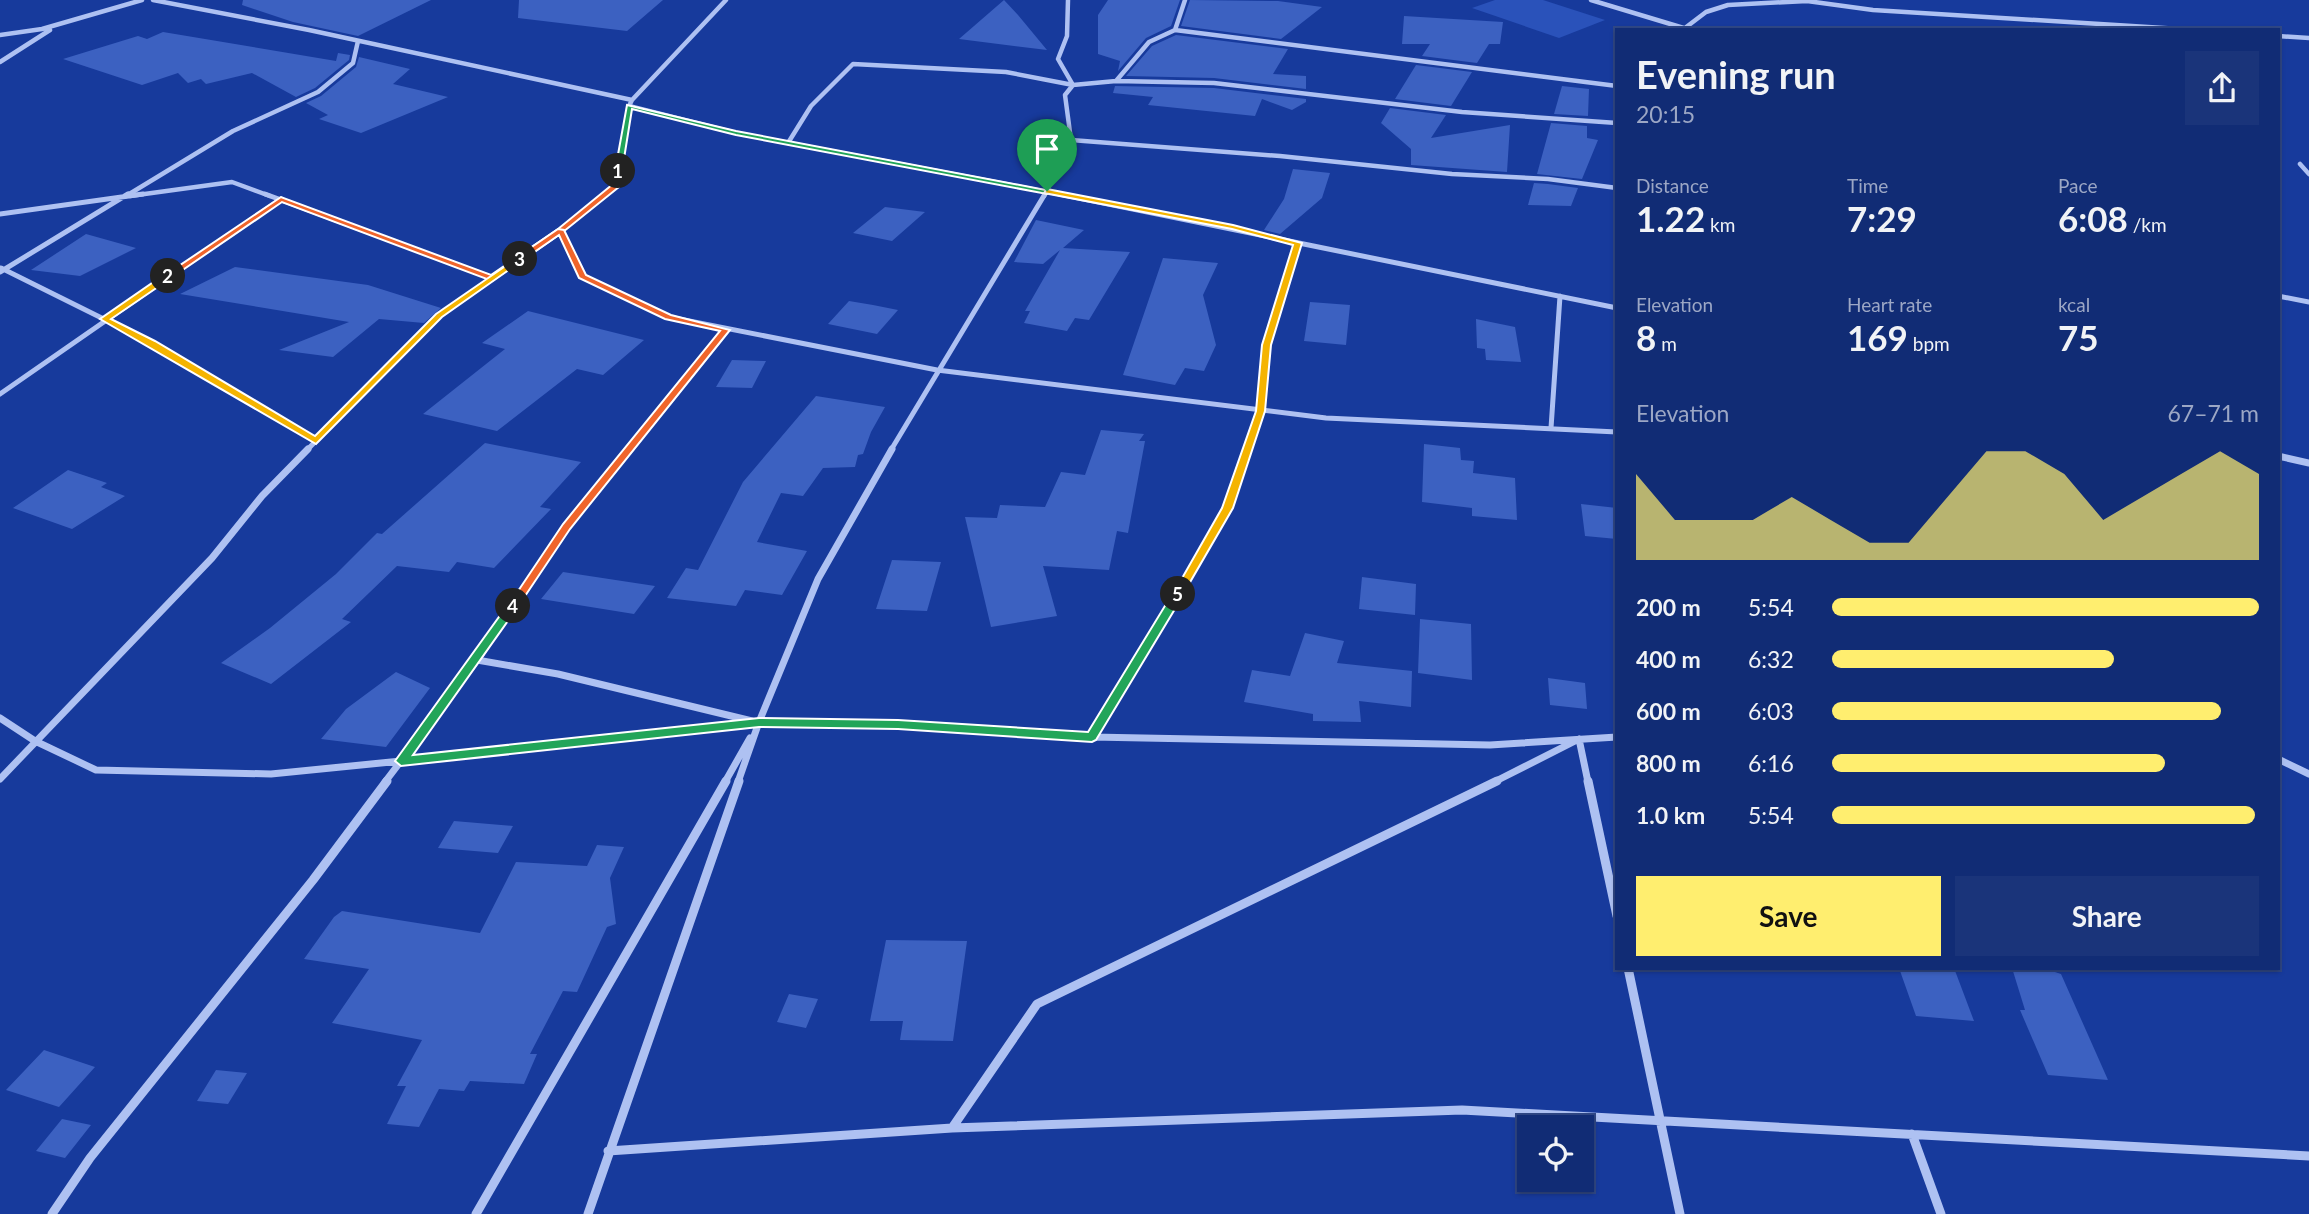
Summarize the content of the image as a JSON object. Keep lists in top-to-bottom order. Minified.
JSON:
{"page":{"heading":["Evening run","20:15"],"stats":[["Distance","1.22 km"],["Time","7:29"],["Pace","6:08 /km"],["Elevation","8 m"],["Heart rate","169 bpm"],["kcal","75"]],"pins":["1","3","2","5","4"],"chart":["Elevation","67–71 m"],"list":[{"name":"200 m","note":"5:54"},{"name":"400 m","note":"6:32"},{"name":"600 m","note":"6:03"},{"name":"800 m","note":"6:16"},{"name":"1.0 km","note":"5:54"}],"buttons":["Save","Share"]}}
